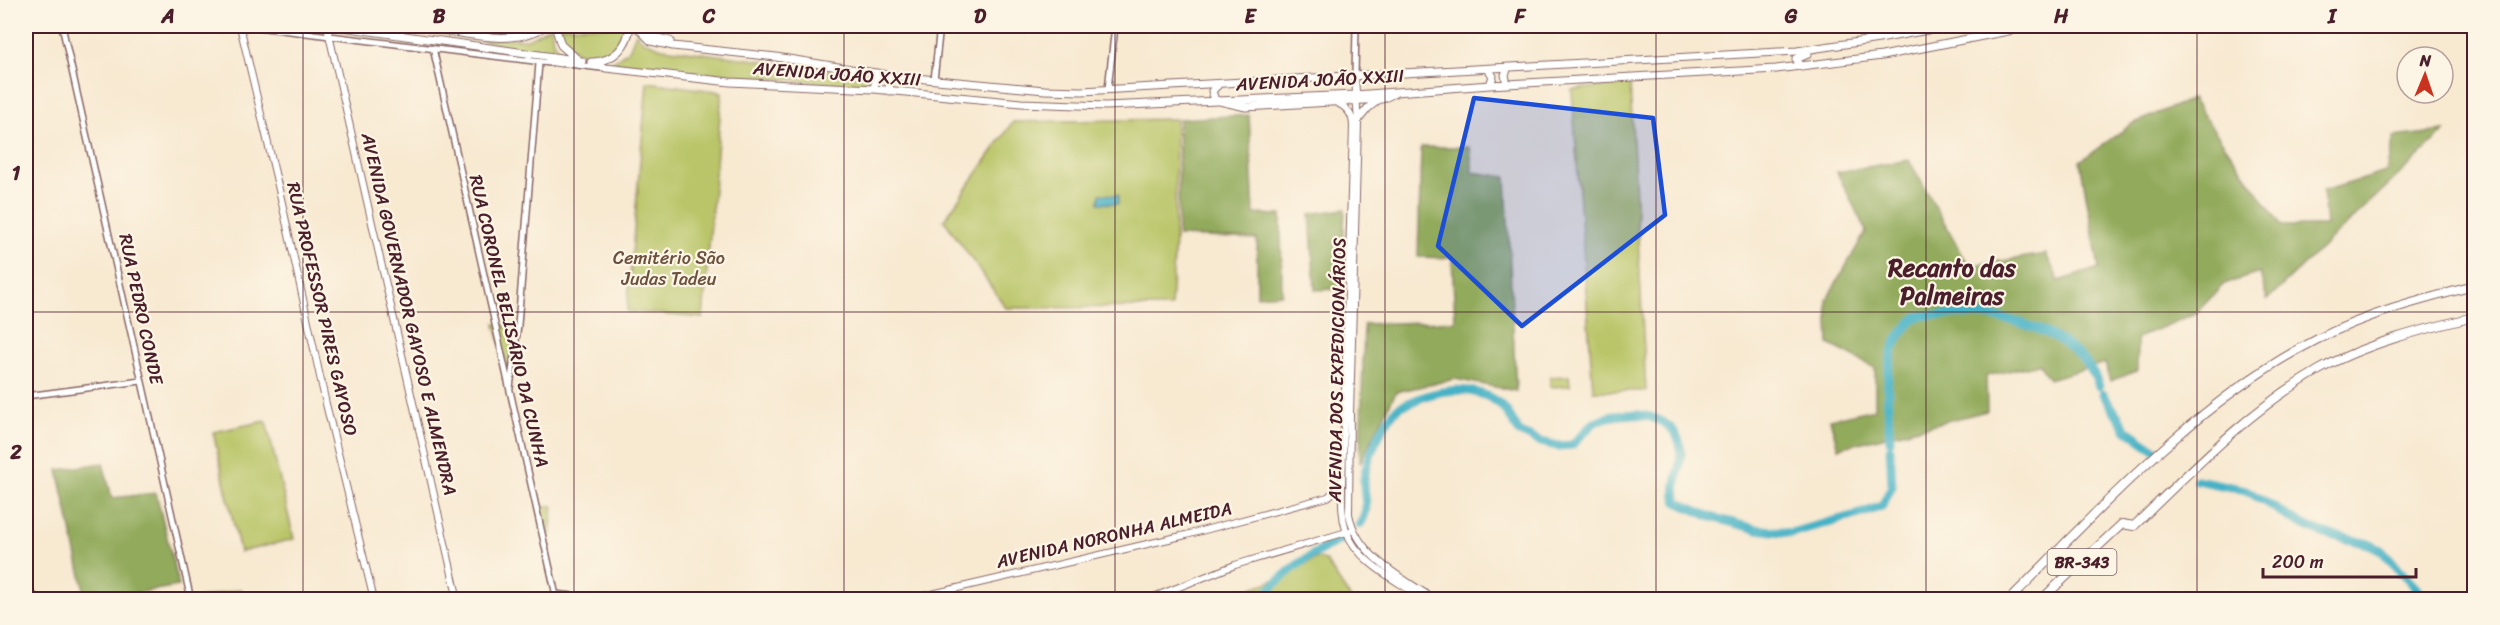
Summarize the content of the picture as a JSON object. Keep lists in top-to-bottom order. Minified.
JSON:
{"streets":{"highway":["BR-343"],"main road":["AVENIDA JOÃO XXIII","RUA PROFESSOR PIRES GAYOSO","AVENIDA GOVERNADOR GAYOSO E ALMENDRA","AVENIDA DOS EXPEDICIONÁRIOS","AVENIDA NORONHA ALMEIDA"],"street":["RUA PEDRO CONDE","RUA CORONEL BELISÁRIO DA CUNHA"]},"crossings":[["AVENIDA JOÃO XXIII","AVENIDA GOVERNADOR GAYOSO E ALMENDRA"],["AVENIDA JOÃO XXIII","RUA CORONEL BELISÁRIO DA CUNHA"],["AVENIDA JOÃO XXIII","AVENIDA DOS EXPEDICIONÁRIOS"]],"districts":["Recanto das Palmeiras"],"parks":["Cemitério São Judas Tadeu"],"scale_bar":"200 m","north":"top","grid":{"columns":["A","B","C","D","E","F","G","H","I"],"rows":["1","2"]}}
